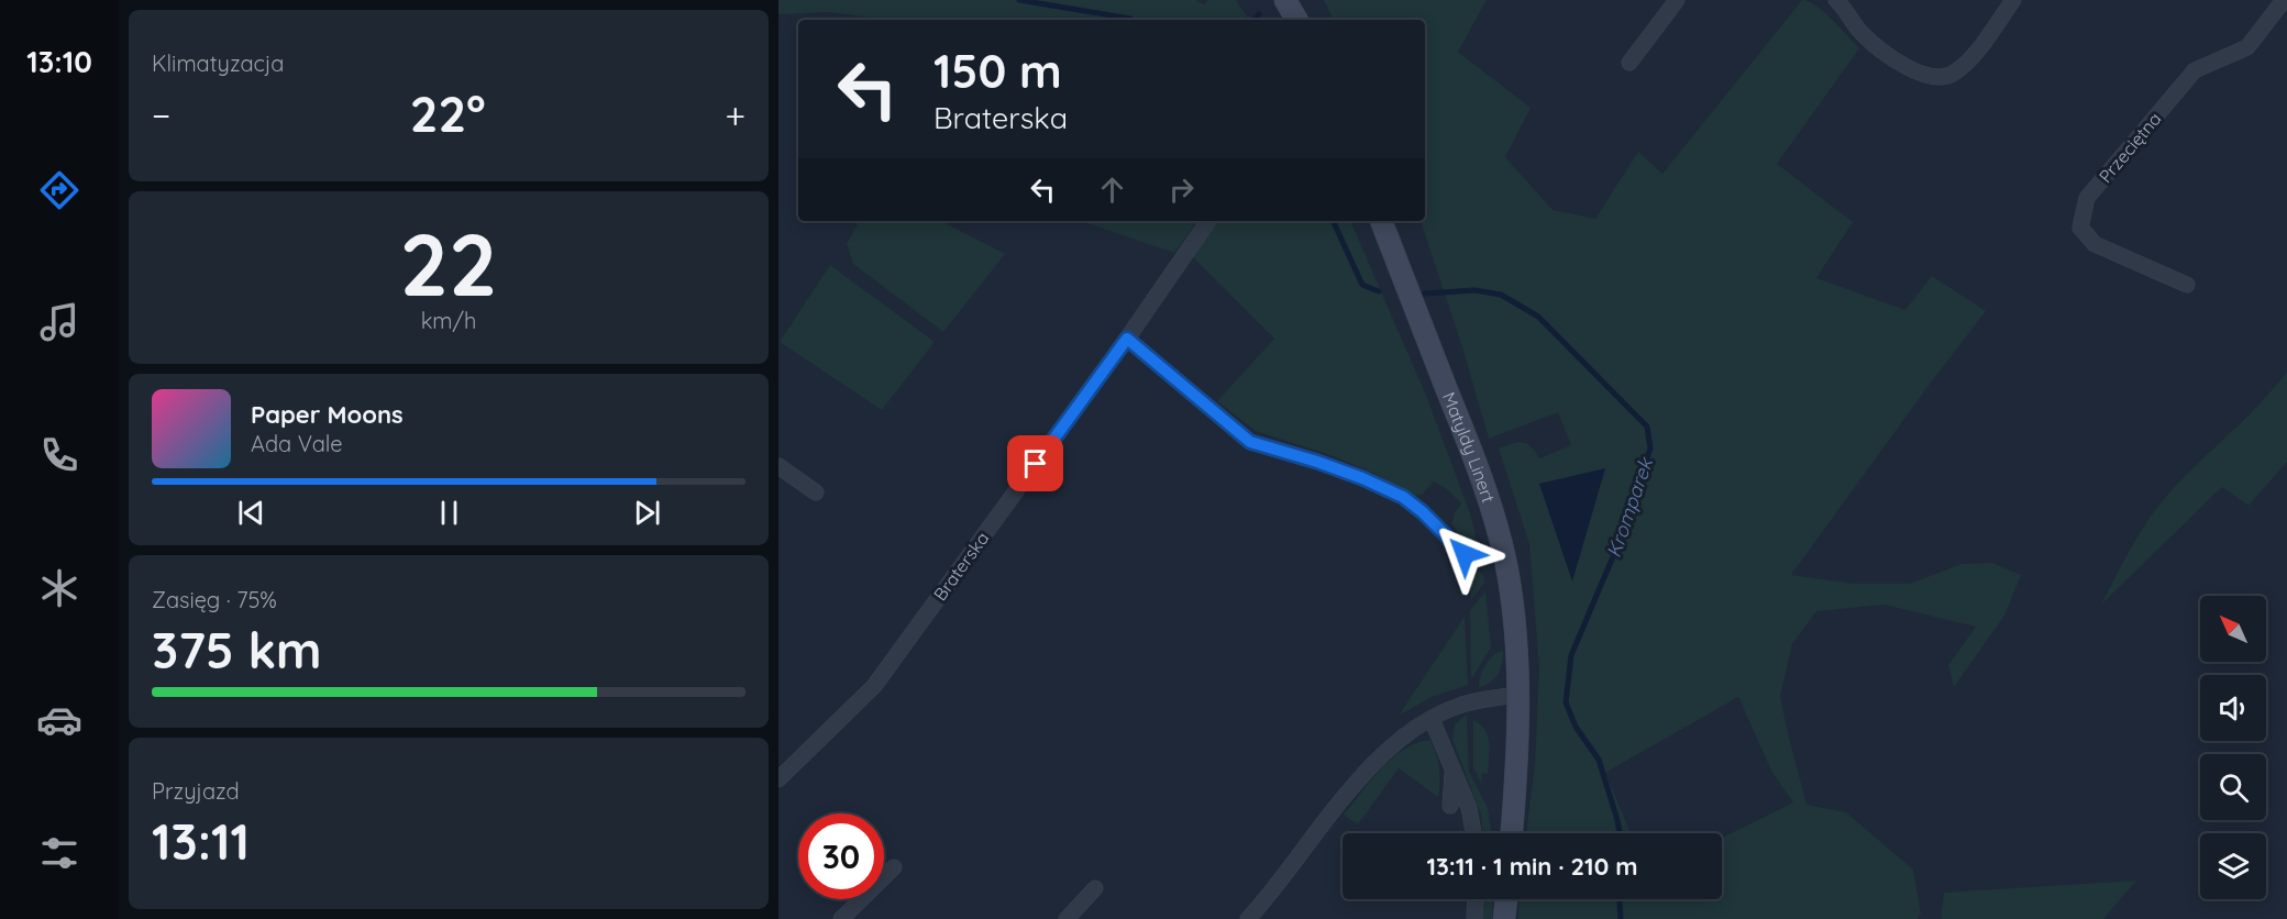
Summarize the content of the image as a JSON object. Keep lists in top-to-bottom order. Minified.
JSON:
{"streets":{"street":["Przeciętna","Matyldy Linert","Braterska"]},"water":["Kromparek"],"north":"top left","page":{"tabs":"13:10","tile":["Klimatyzacja",["22","km/h"],["Zasięg · 75%","375 km"],["Przyjazd","13:11"]],"turn":["150 m","Braterska"],"heat":["−","22°","+"],"song":["Paper Moons","Ada Vale"],"limit":"30","trip":"13:11 · 1 min · 210 m"}}
